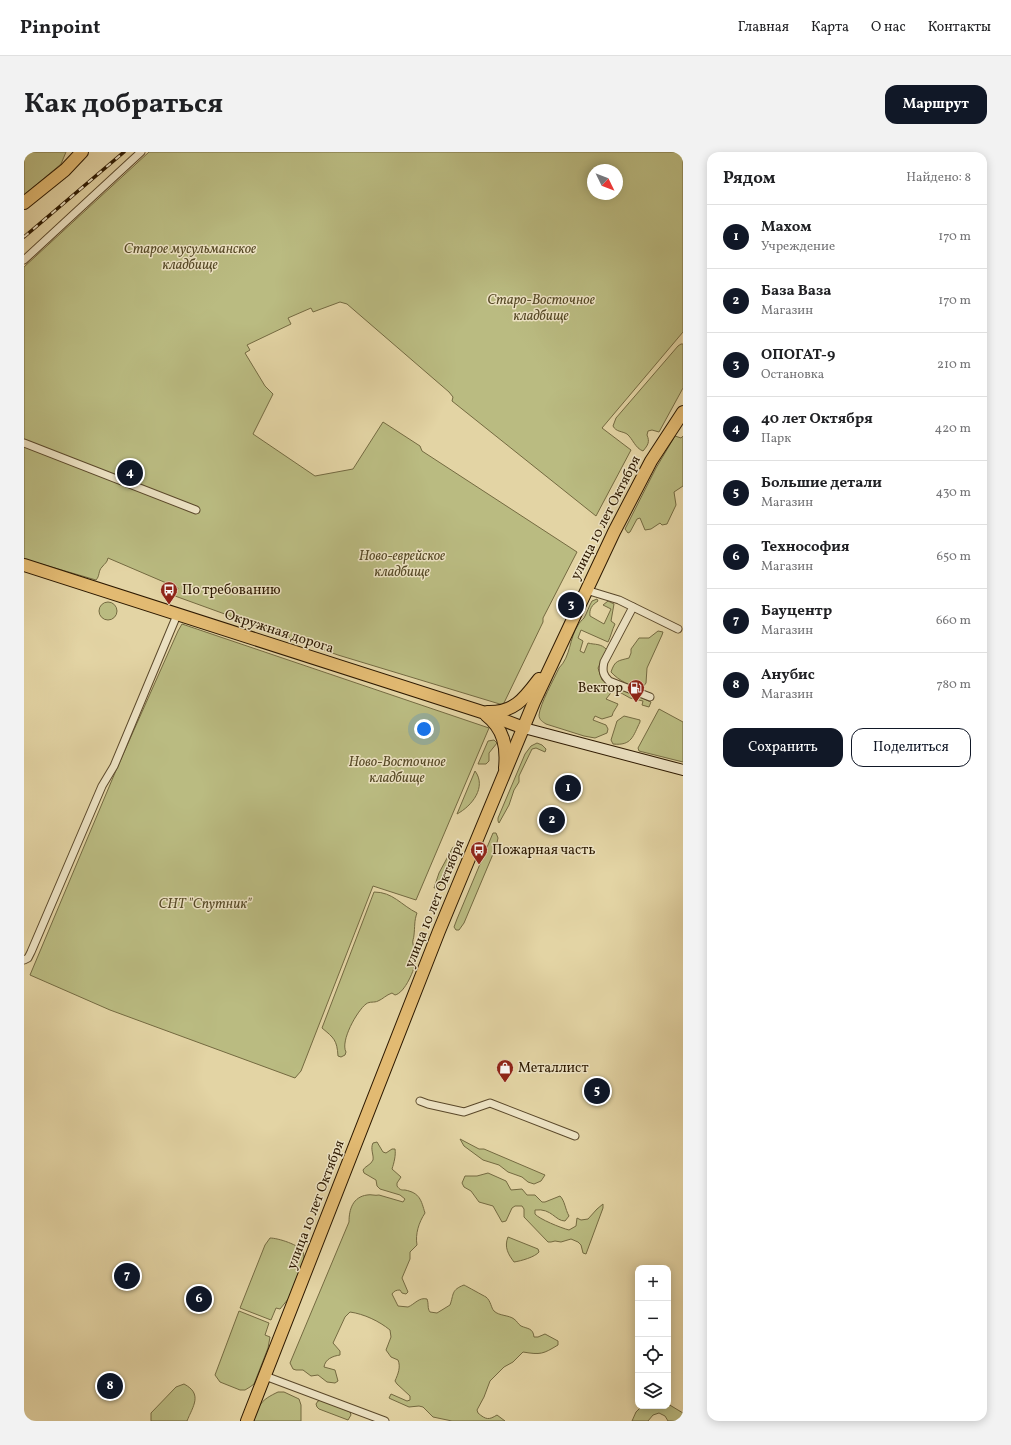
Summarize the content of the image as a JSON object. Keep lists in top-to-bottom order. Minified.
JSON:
{"streets":{"main road":["улица 10 лет Октября","Окружная дорога"]},"crossings":[["улица 10 лет Октября","Окружная дорога"]],"parks":["Старое мусульманское кладбище","Старо-Восточное кладбище","Ново-еврейское кладбище","Ново-Восточное кладбище","СНТ \"Спутник\""],"places":{"bus stop":["По требованию","Пожарная часть"],"fuel station":["Вектор"],"shop":["Металлист"]},"north":"bottom right","page":{"header":"Pinpoint","nav":["Главная","Карта","О нас","Контакты"],"title":"Как добраться","buttons":["Маршрут",["Сохранить","Поделиться"]],"heading":["Рядом","Найдено: 8"],"list":[{"mark":"1","name":"Махом","note":"Учреждение","value":"170 m"},{"mark":"2","name":"База Ваза","note":"Магазин","value":"170 m"},{"mark":"3","name":"ОПОГАТ-9","note":"Остановка","value":"210 m"},{"mark":"4","name":"40 лет Октября","note":"Парк","value":"420 m"},{"mark":"5","name":"Большие детали","note":"Магазин","value":"430 m"},{"mark":"6","name":"Технософия","note":"Магазин","value":"650 m"},{"mark":"7","name":"Бауцентр","note":"Магазин","value":"660 m"},{"mark":"8","name":"Анубис","note":"Магазин","value":"780 m"}],"pins":["4","3","1","2","5","7","6","8"],"map_buttons":["+","−"]}}
